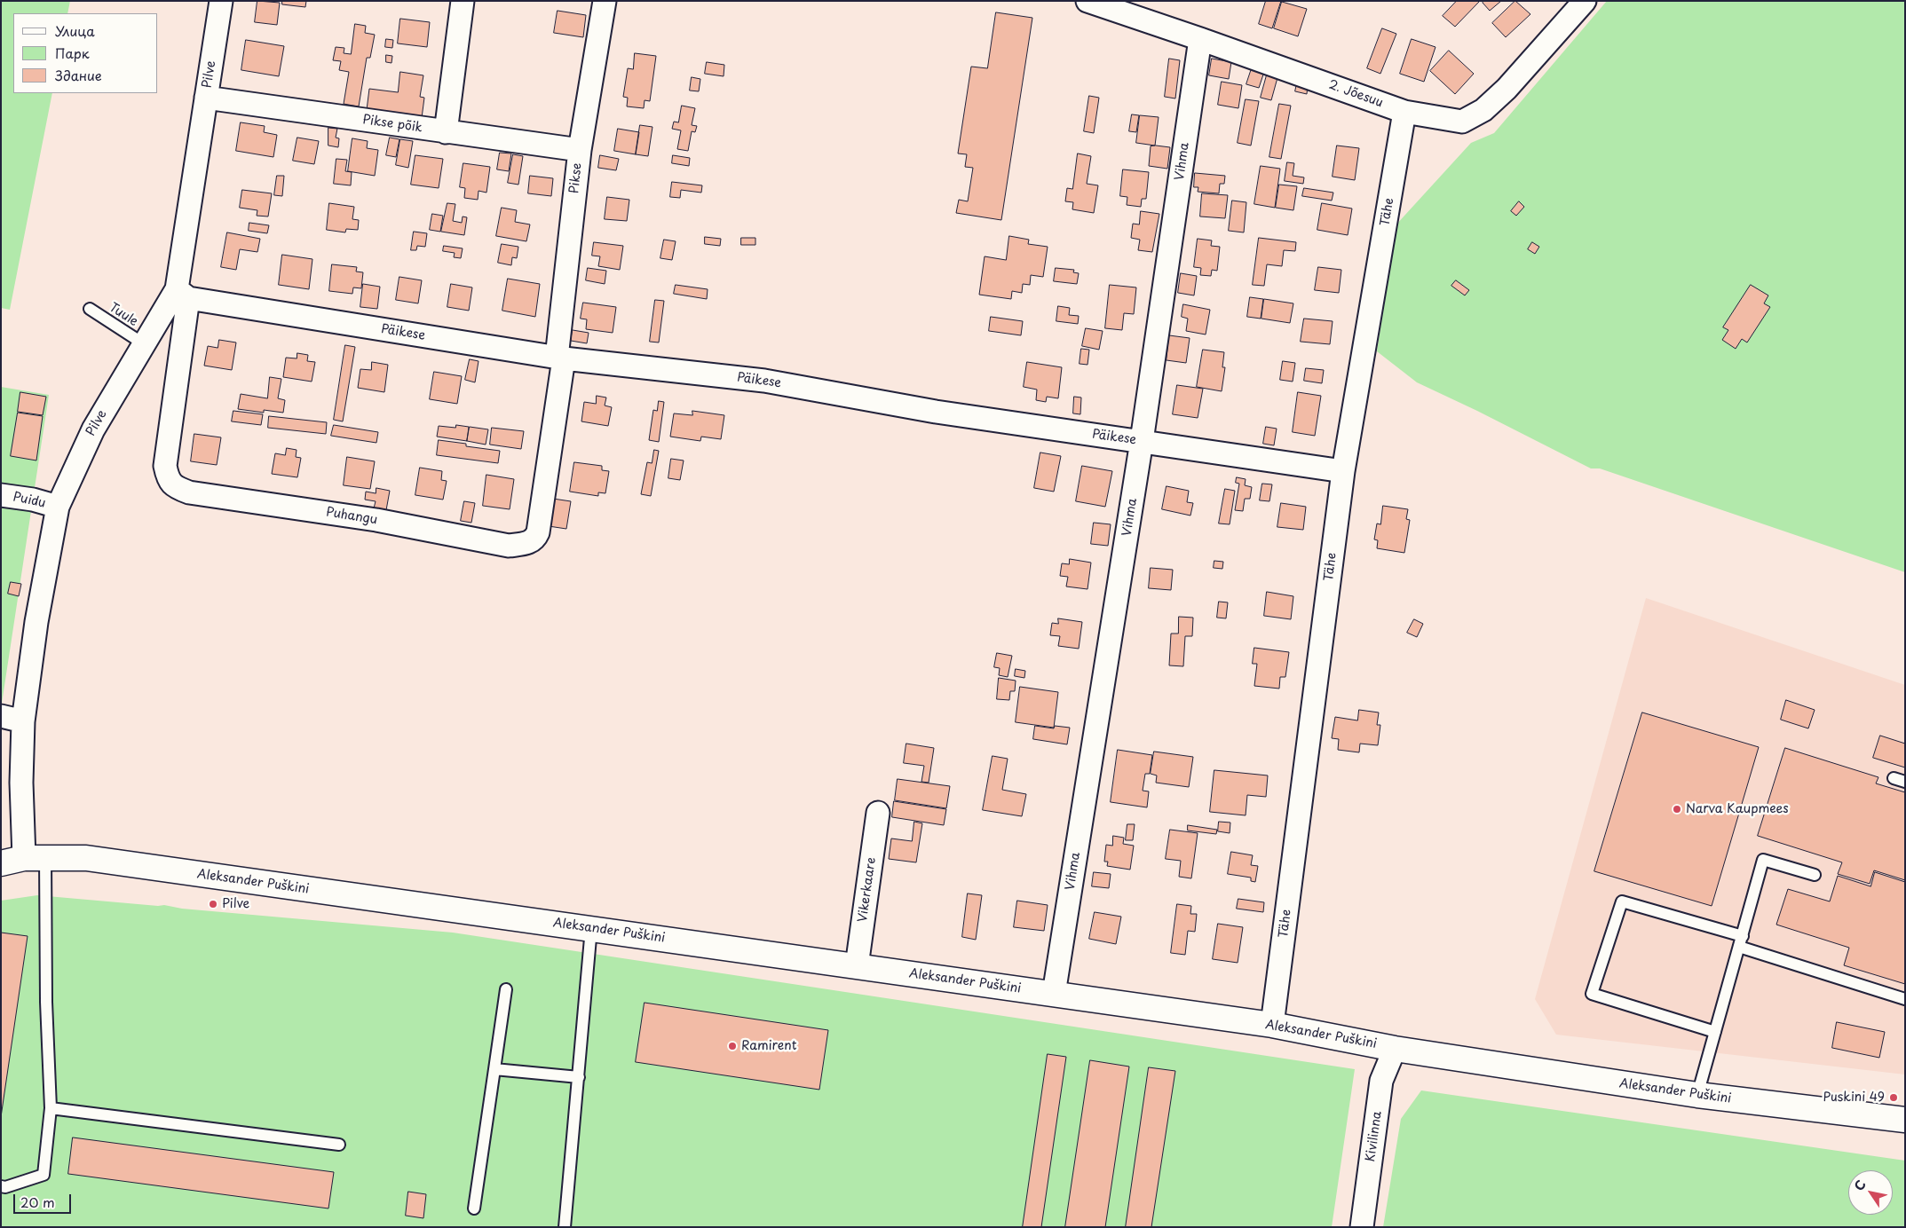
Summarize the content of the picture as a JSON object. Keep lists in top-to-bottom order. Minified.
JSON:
{"streets":{"main road":["Aleksander Puškini"],"street":["Pilve","2. Jõesuu","Pikse põik","Vihma","Pikse","Tähe","Päikese","Puidu","Puhangu","Vikerkaare","Kivilinna"],"lane":["Tuule"]},"crossings":[["Pilve","Pikse põik"],["Pilve","Tuule"],["Pilve","Päikese"],["Pilve","Puidu"],["Pilve","Puhangu"],["Pilve","Aleksander Puškini"],["2. Jõesuu","Vihma"],["2. Jõesuu","Tähe"],["Pikse põik","Pikse"],["Vihma","Päikese"],["Vihma","Aleksander Puškini"],["Pikse","Päikese"],["Pikse","Puhangu"],["Tähe","Päikese"],["Tähe","Aleksander Puškini"],["Päikese","Puhangu"],["Aleksander Puškini","Vikerkaare"],["Aleksander Puškini","Kivilinna"]],"places":["Narva Kaupmees","Pilve","Ramirent","Puskini 49"],"legend":["Улица","Парк","Здание"],"scale_bar":"20 m","north":"top left"}
